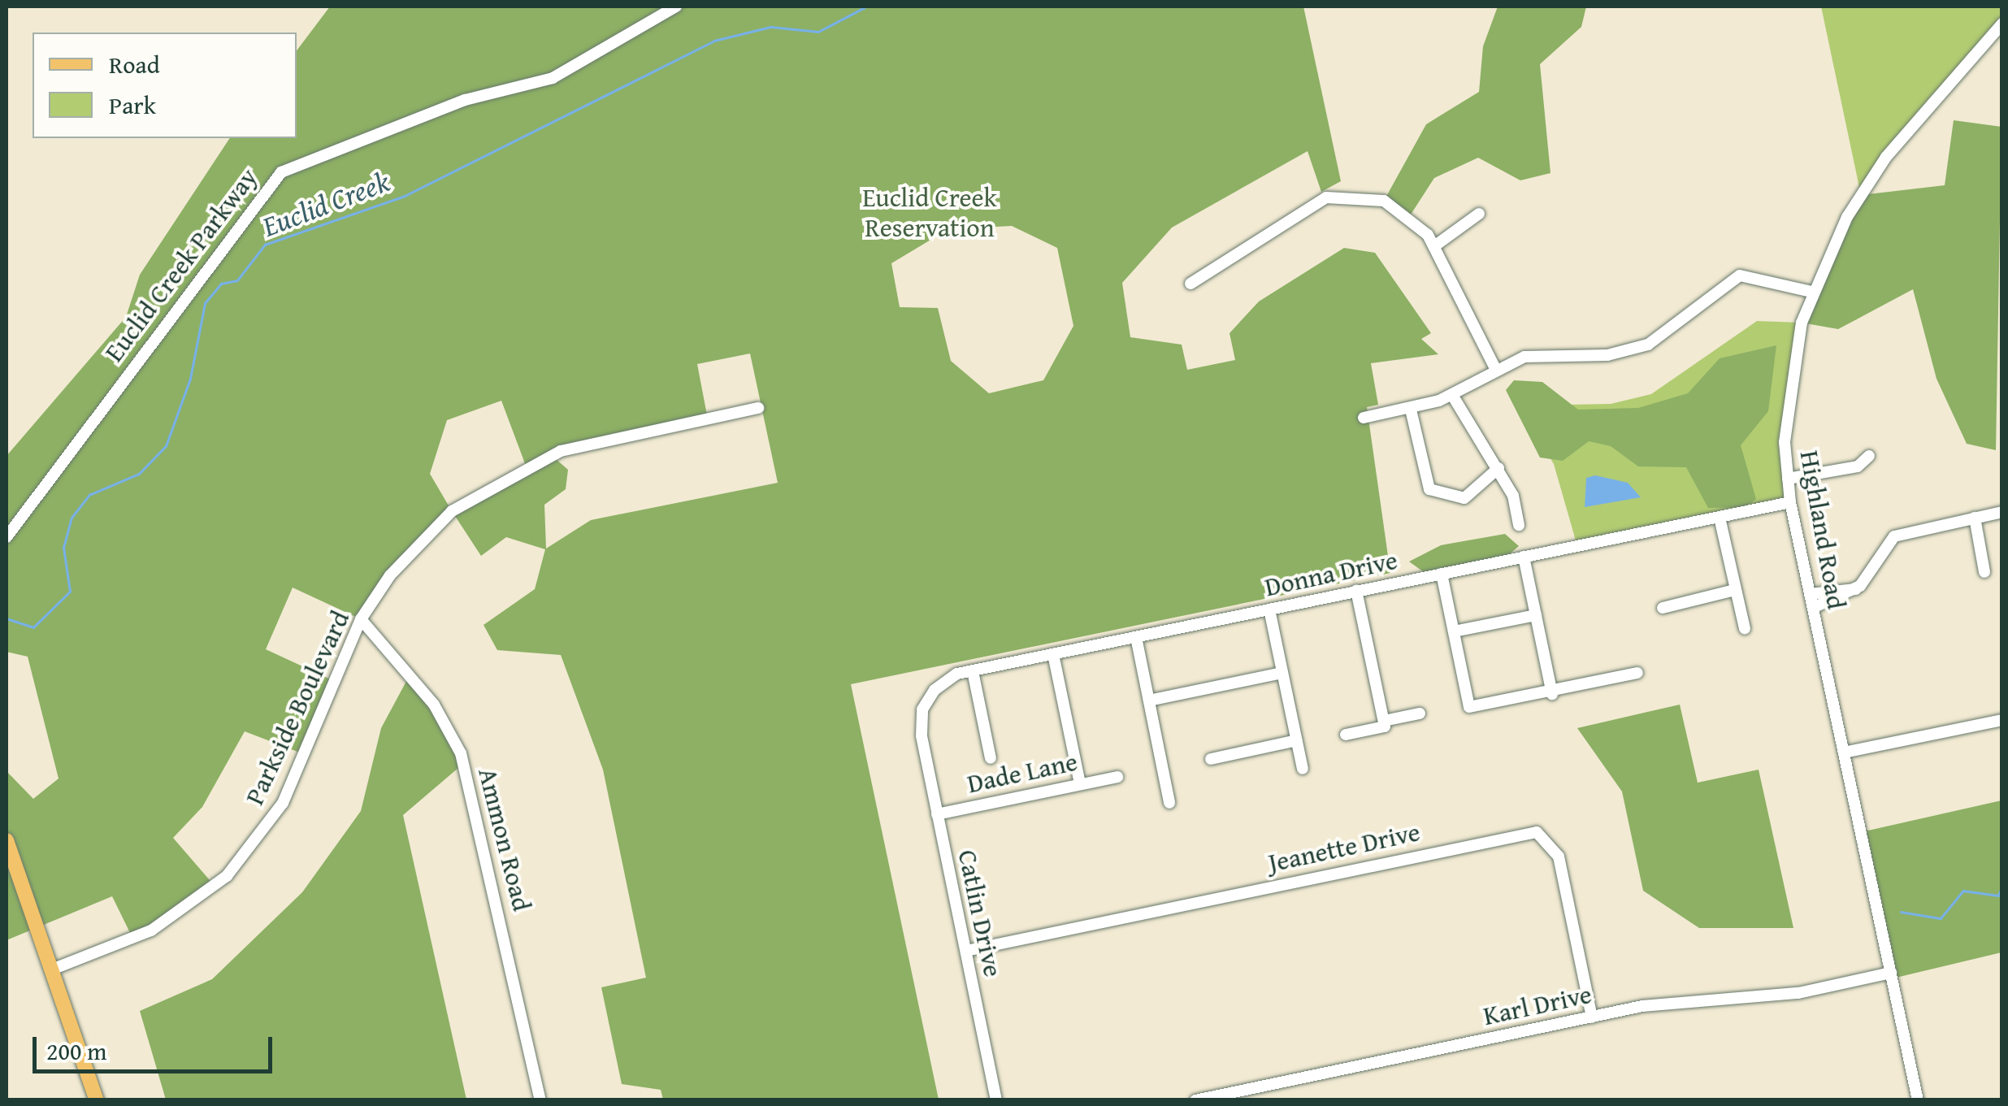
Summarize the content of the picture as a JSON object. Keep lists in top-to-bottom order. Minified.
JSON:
{"streets":{"street":["Euclid Creek Parkway","Highland Road","Donna Drive","Parkside Boulevard","Dade Lane","Ammon Road","Jeanette Drive","Catlin Drive","Karl Drive"]},"crossings":[["Highland Road","Donna Drive"],["Highland Road","Karl Drive"],["Donna Drive","Catlin Drive"],["Parkside Boulevard","Ammon Road"],["Dade Lane","Catlin Drive"],["Jeanette Drive","Catlin Drive"],["Jeanette Drive","Karl Drive"]],"water":["Euclid Creek"],"parks":["Euclid Creek Reservation"],"legend":["Road","Park"],"scale_bar":"200 m"}
